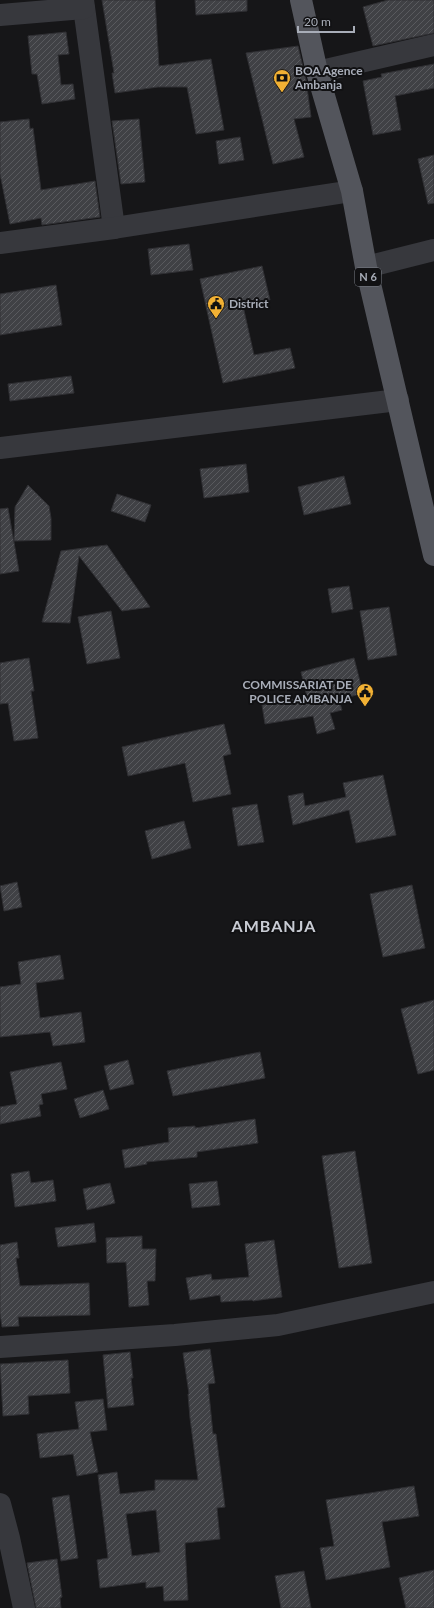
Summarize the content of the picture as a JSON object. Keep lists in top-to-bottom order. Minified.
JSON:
{"streets":{"main road":["N 6"]},"districts":["AMBANJA"],"places":{"bank":["BOA Agence Ambanja"],"public building":["District","COMMISSARIAT DE POLICE AMBANJA"]},"scale_bar":"20 m"}
